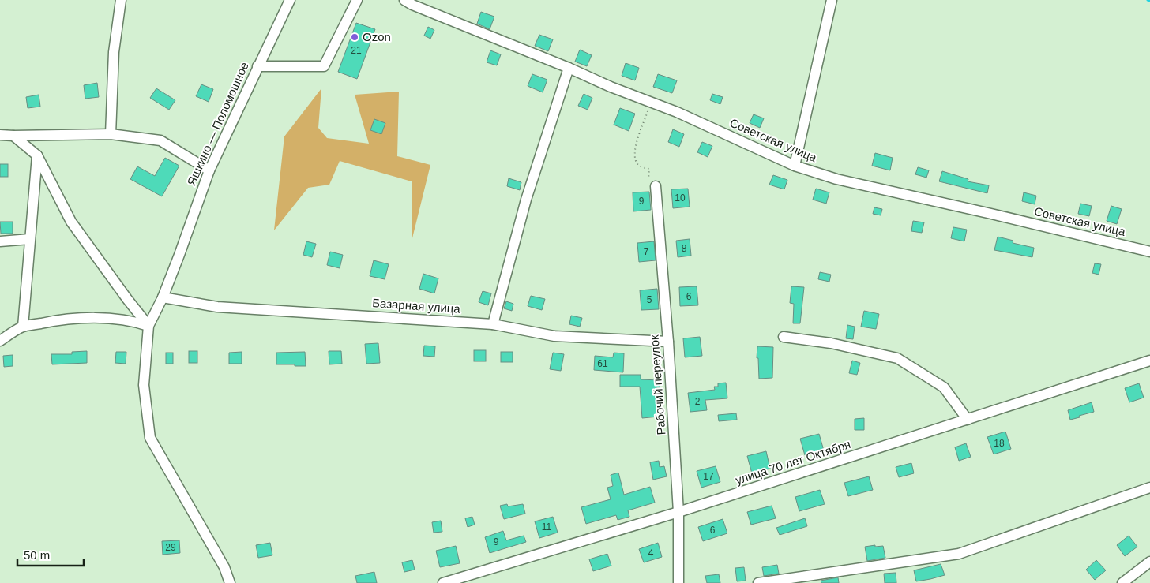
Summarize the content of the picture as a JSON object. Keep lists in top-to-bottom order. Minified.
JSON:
{"streets":{"street":["Яшкино — Поломошное","Советская улица","Базарная улица","Рабочий переулок","улица 70 лет Октября"]},"crossings":[["Яшкино — Поломошное","Базарная улица"],["Базарная улица","Рабочий переулок"],["Рабочий переулок","улица 70 лет Октября"]],"places":["Ozon"],"house_numbers":["21","10","9","8","7","6","5","61","2","18","17","11","6","9","29","4"],"scale_bar":"50 m"}
